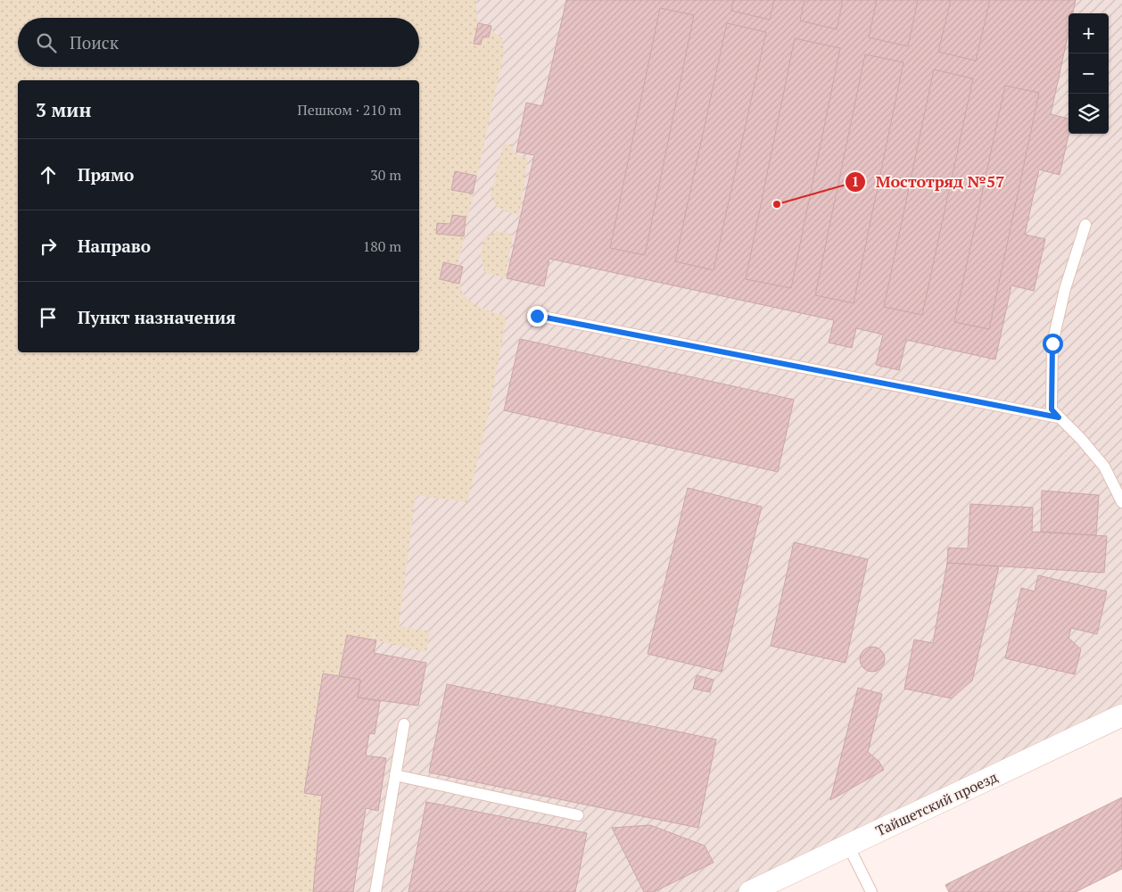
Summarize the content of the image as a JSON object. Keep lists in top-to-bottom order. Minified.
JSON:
{"streets":{"street":["Тайшетский проезд"]},"places":["Мостотряд №57"],"page":{"map_buttons":["+","−"],"search":"Поиск","heading":["3 мин","Пешком · 210 m"],"list":[["Прямо","30 m"],["Направо","180 m"],"Пункт назначения"]}}
